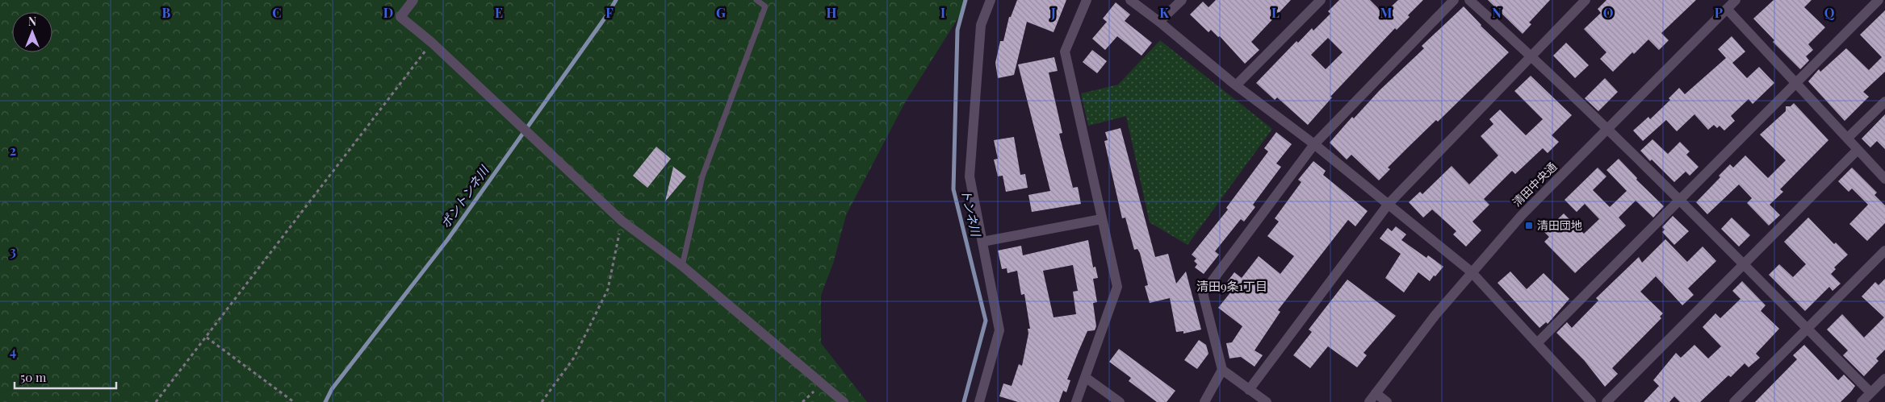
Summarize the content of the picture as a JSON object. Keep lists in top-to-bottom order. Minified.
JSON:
{"streets":{"street":["清田中央通"]},"districts":["清田9条1丁目"],"water":["ポントンネ川","トンネ川"],"places":{"transit":["清田団地"]},"scale_bar":"50 m","north":"top","grid":{"columns":["B","C","D","E","F","G","H","I","J","K","L","M","N","O","P","Q"],"rows":["2","3","4"]}}
